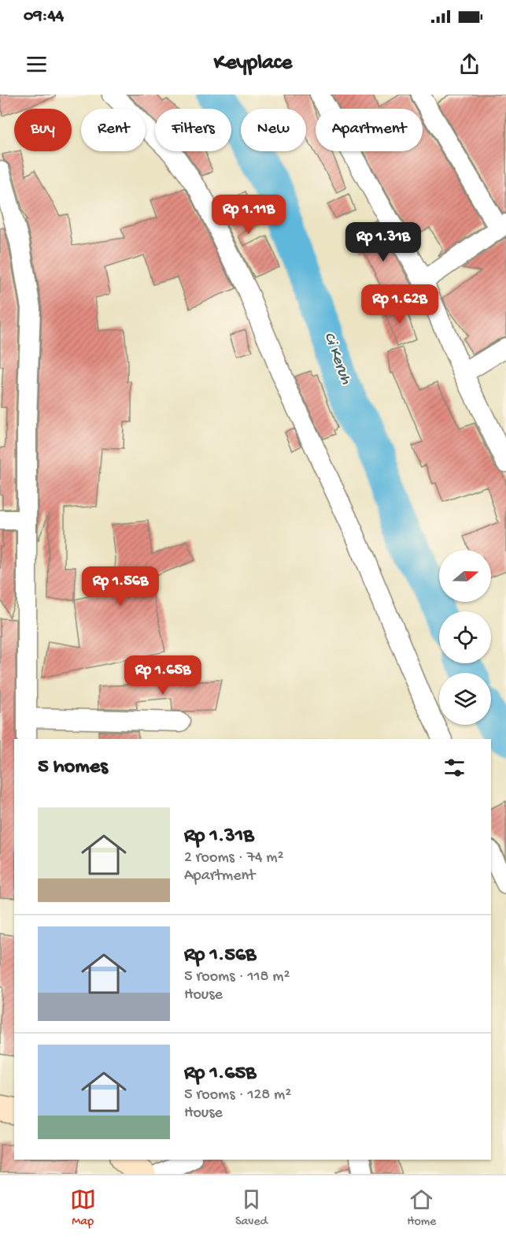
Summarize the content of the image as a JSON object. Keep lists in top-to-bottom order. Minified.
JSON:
{"water":["Ci Keruh"],"north":"right","page":{"status":"09:44","header":"Keyplace","chip":["Buy","Rent","Filters","New","Apartment"],"price":["Rp 1.11B","Rp 1.31B","Rp 1.62B","Rp 1.56B","Rp 1.65B"],"heading":"5 homes","list":[{"name":"Rp 1.31B","note":"2 rooms · 74 m² · Apartment"},{"name":"Rp 1.56B","note":"5 rooms · 118 m² · House"},{"name":"Rp 1.65B","note":"5 rooms · 128 m² · House"}],"tabs":["Map","Saved","Home"]}}
